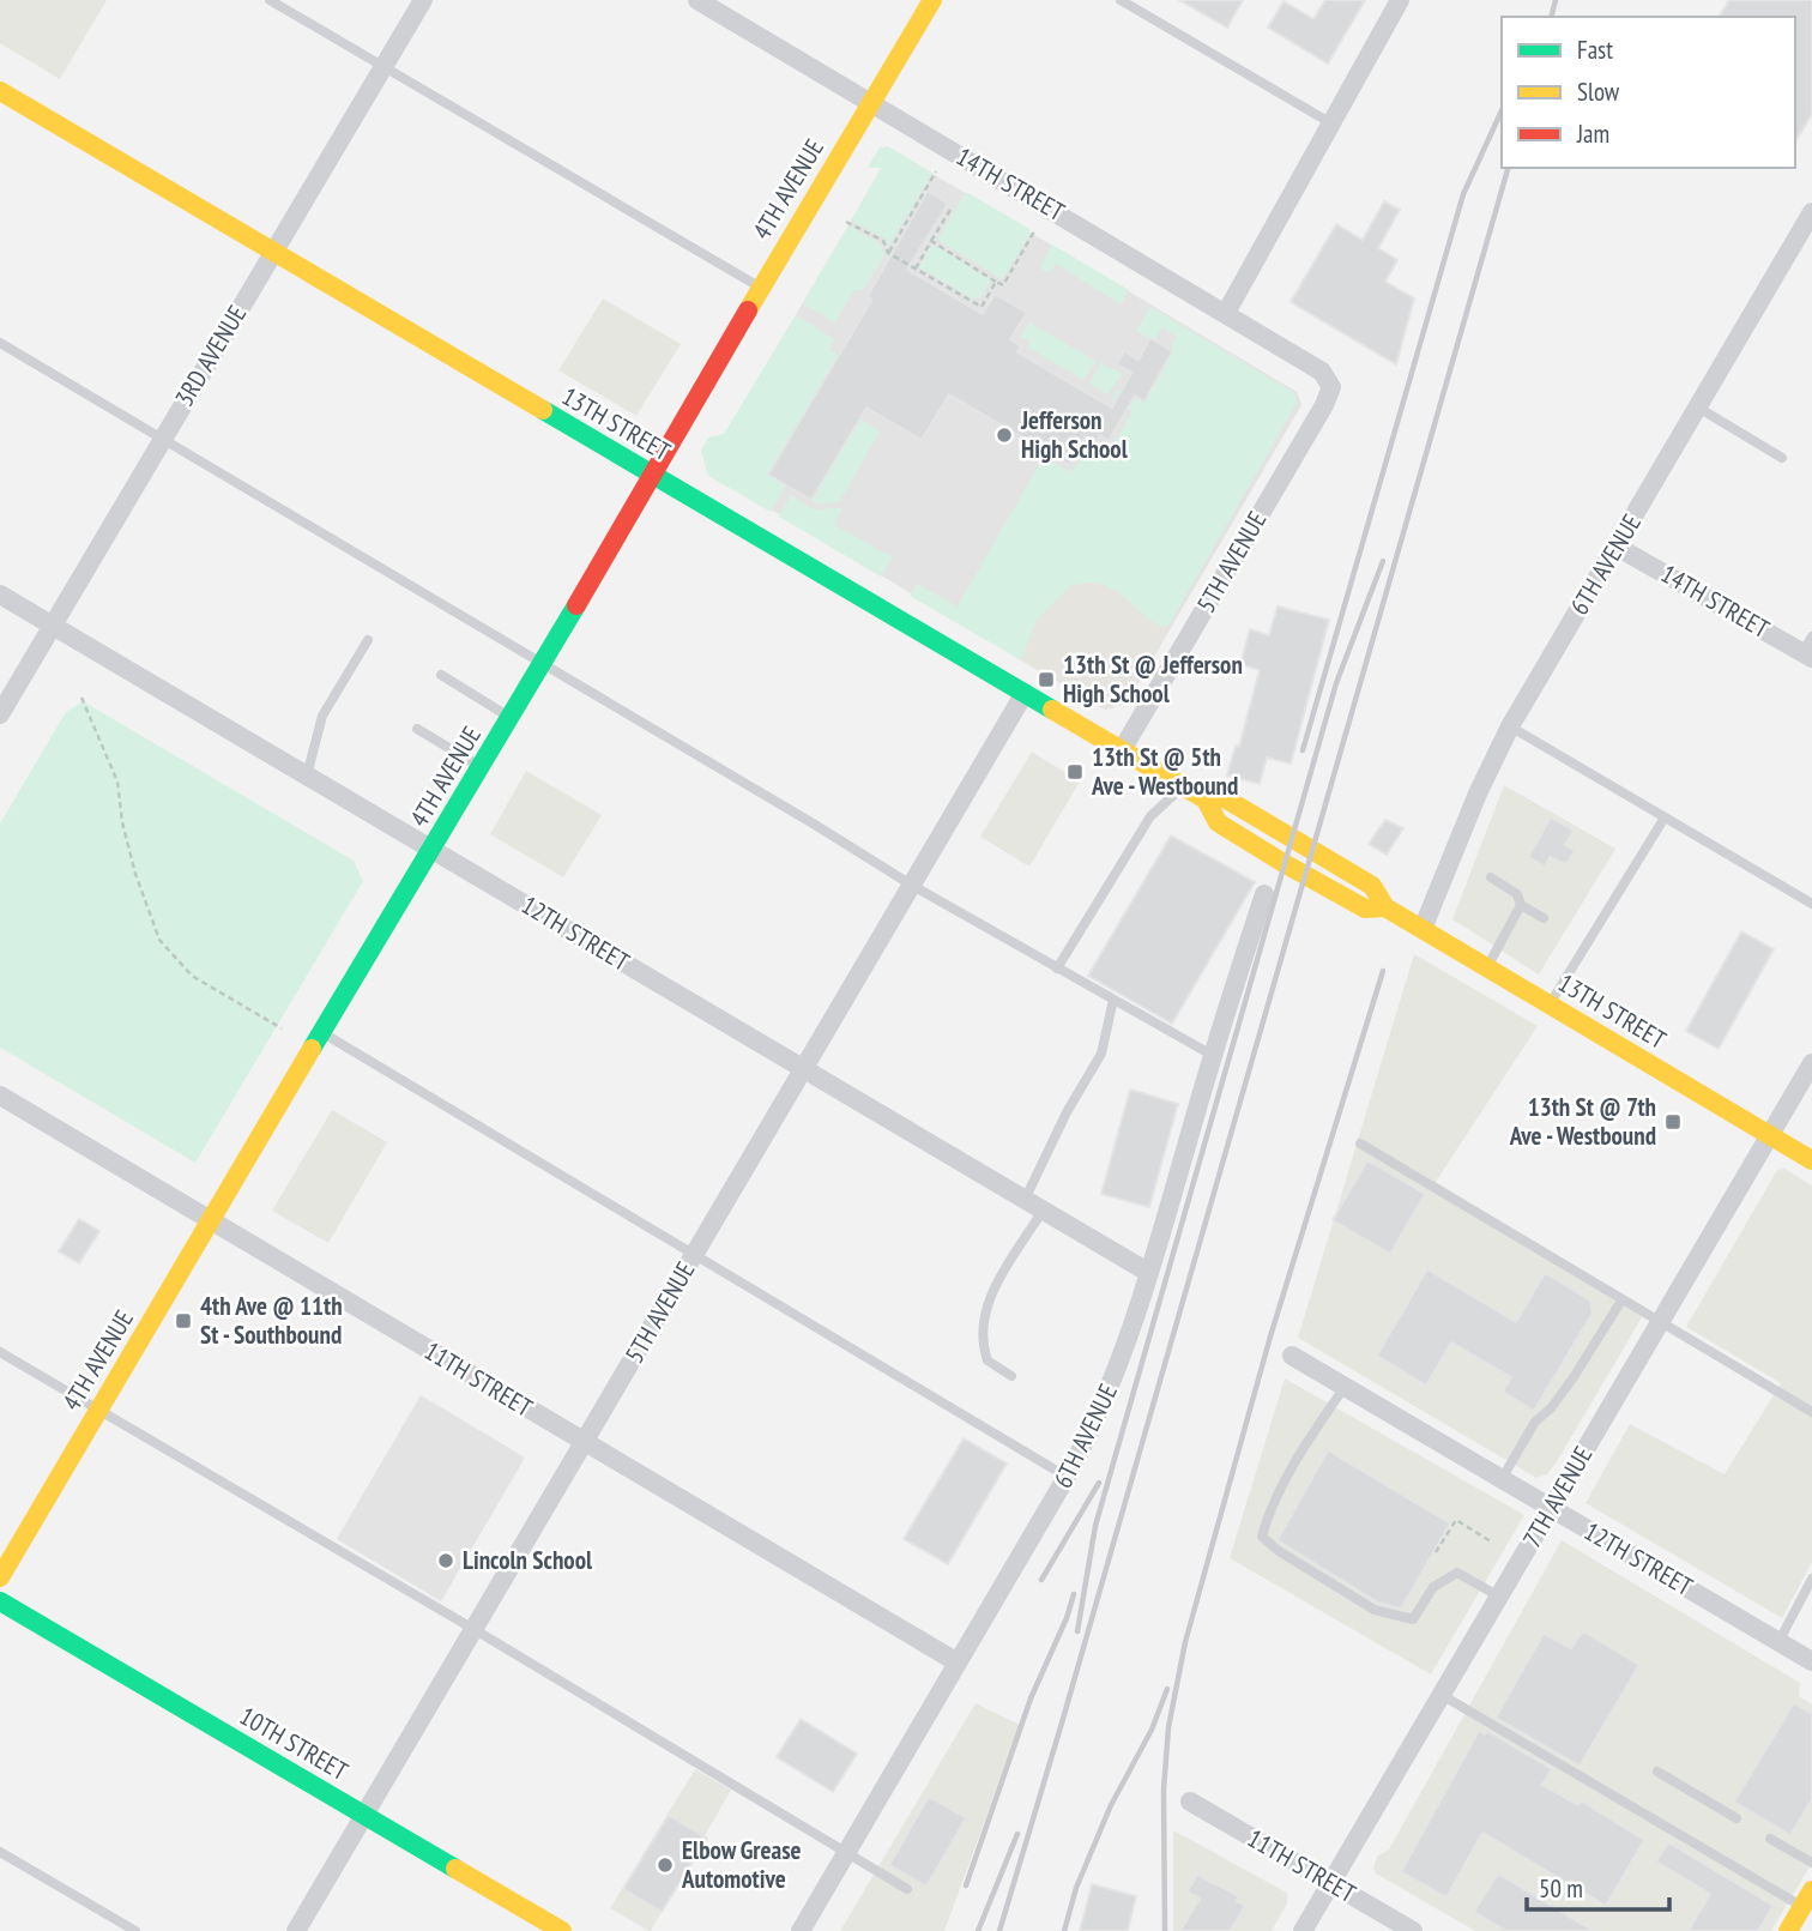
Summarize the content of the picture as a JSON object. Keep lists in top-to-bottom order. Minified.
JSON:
{"streets":{"street":["14TH STREET","4TH AVENUE","3RD AVENUE","13TH STREET","5TH AVENUE","6TH AVENUE","12TH STREET","11TH STREET","7TH AVENUE","10TH STREET"]},"crossings":[["14TH STREET","4TH AVENUE"],["14TH STREET","5TH AVENUE"],["14TH STREET","6TH AVENUE"],["4TH AVENUE","13TH STREET"],["4TH AVENUE","12TH STREET"],["4TH AVENUE","11TH STREET"],["3RD AVENUE","13TH STREET"],["3RD AVENUE","12TH STREET"],["13TH STREET","5TH AVENUE"],["13TH STREET","6TH AVENUE"],["13TH STREET","7TH AVENUE"],["5TH AVENUE","12TH STREET"],["5TH AVENUE","11TH STREET"],["5TH AVENUE","10TH STREET"],["6TH AVENUE","12TH STREET"],["6TH AVENUE","11TH STREET"],["12TH STREET","7TH AVENUE"],["11TH STREET","7TH AVENUE"]],"places":{"other":["Jefferson High School","Lincoln School","Elbow Grease Automotive"],"transit":["13th St @ Jefferson High School","13th St @ 5th Ave - Westbound","13th St @ 7th Ave - Westbound","4th Ave @ 11th St - Southbound"]},"legend":["Fast","Slow","Jam"],"scale_bar":"50 m"}
